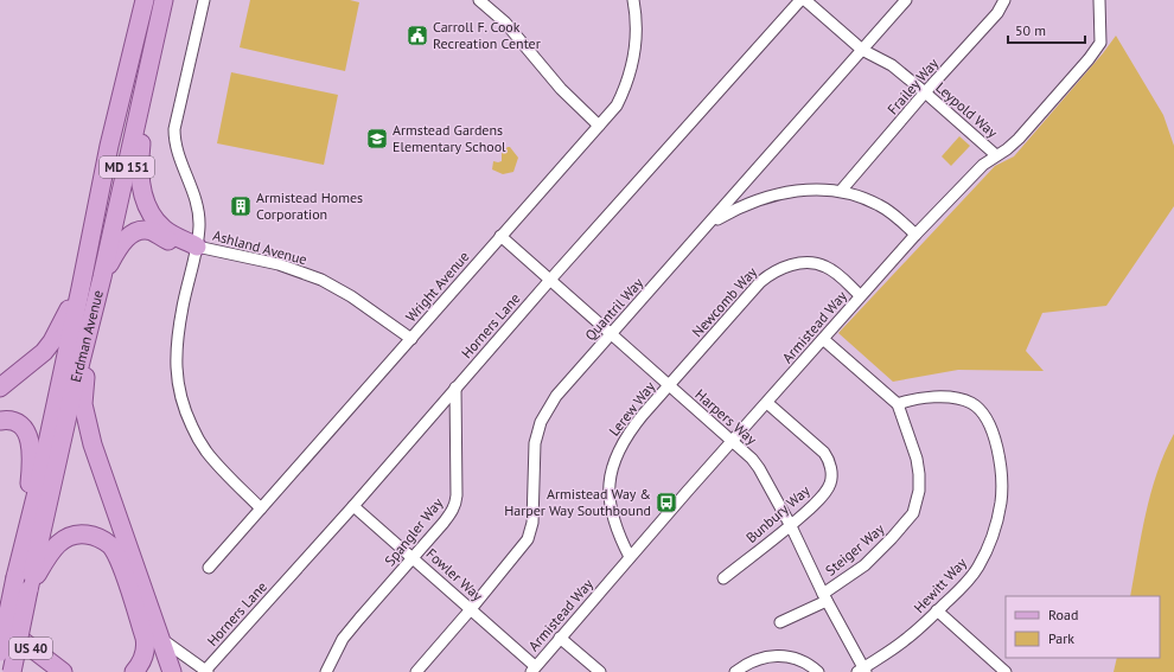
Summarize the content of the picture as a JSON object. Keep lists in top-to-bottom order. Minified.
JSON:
{"streets":{"main road":["MD 151","Erdman Avenue","US 40"],"street":["Frailey Way","Leypold Way","Ashland Avenue","Wright Avenue","Newcomb Way","Quantril Way","Horners Lane","Armistead Way","Lerew Way","Harpers Way","Bunbury Way","Spangler Way","Steiger Way","Fowler Way","Hewitt Way"]},"crossings":[["Frailey Way","Leypold Way"],["Leypold Way","Quantril Way"],["Leypold Way","Armistead Way"],["Ashland Avenue","Wright Avenue"],["Wright Avenue","Harpers Way"],["Newcomb Way","Armistead Way"],["Newcomb Way","Lerew Way"],["Newcomb Way","Harpers Way"],["Quantril Way","Harpers Way"],["Quantril Way","Fowler Way"],["Horners Lane","Harpers Way"],["Horners Lane","Spangler Way"],["Horners Lane","Fowler Way"],["Armistead Way","Lerew Way"],["Armistead Way","Harpers Way"],["Armistead Way","Bunbury Way"],["Armistead Way","Steiger Way"],["Armistead Way","Fowler Way"],["Lerew Way","Harpers Way"],["Harpers Way","Bunbury Way"],["Harpers Way","Steiger Way"],["Harpers Way","Hewitt Way"],["Spangler Way","Fowler Way"],["Steiger Way","Hewitt Way"]],"places":{"public building":["Carroll F. Cook Recreation Center"],"school or university":["Armstead Gardens Elementary School"],"building":["Armistead Homes Corporation"],"bus stop":["Armistead Way & Harper Way Southbound"]},"legend":["Road","Park"],"scale_bar":"50 m"}
